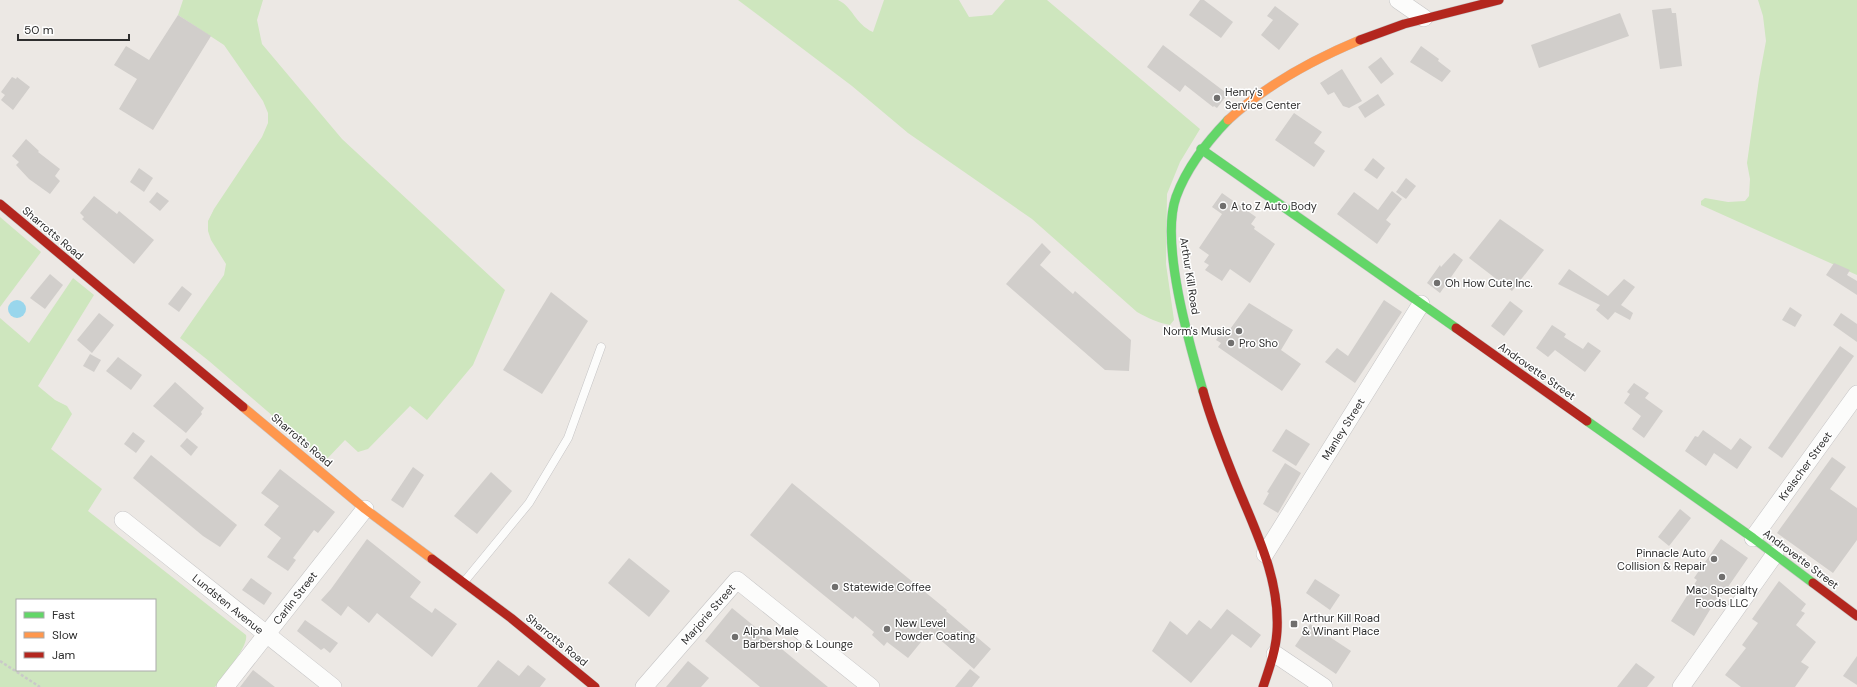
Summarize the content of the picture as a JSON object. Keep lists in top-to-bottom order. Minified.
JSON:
{"streets":{"street":["Sharrotts Road","Arthur Kill Road","Androvette Street","Manley Street","Kreischer Street","Carlin Street","Lundsten Avenue","Marjorie Street"]},"crossings":[["Sharrotts Road","Carlin Street"],["Arthur Kill Road","Androvette Street"],["Arthur Kill Road","Manley Street"],["Androvette Street","Manley Street"],["Androvette Street","Kreischer Street"],["Carlin Street","Lundsten Avenue"]],"places":{"other":["Henry's Service Center","A to Z Auto Body","Oh How Cute Inc.","Norm's Music","Pro Sho","Pinnacle Auto Collision & Repair","Mac Specialty Foods LLC","Statewide Coffee","New Level Powder Coating","Alpha Male Barbershop & Lounge"],"transit":["Arthur Kill Road & Winant Place"]},"legend":["Fast","Slow","Jam"],"scale_bar":"50 m"}
